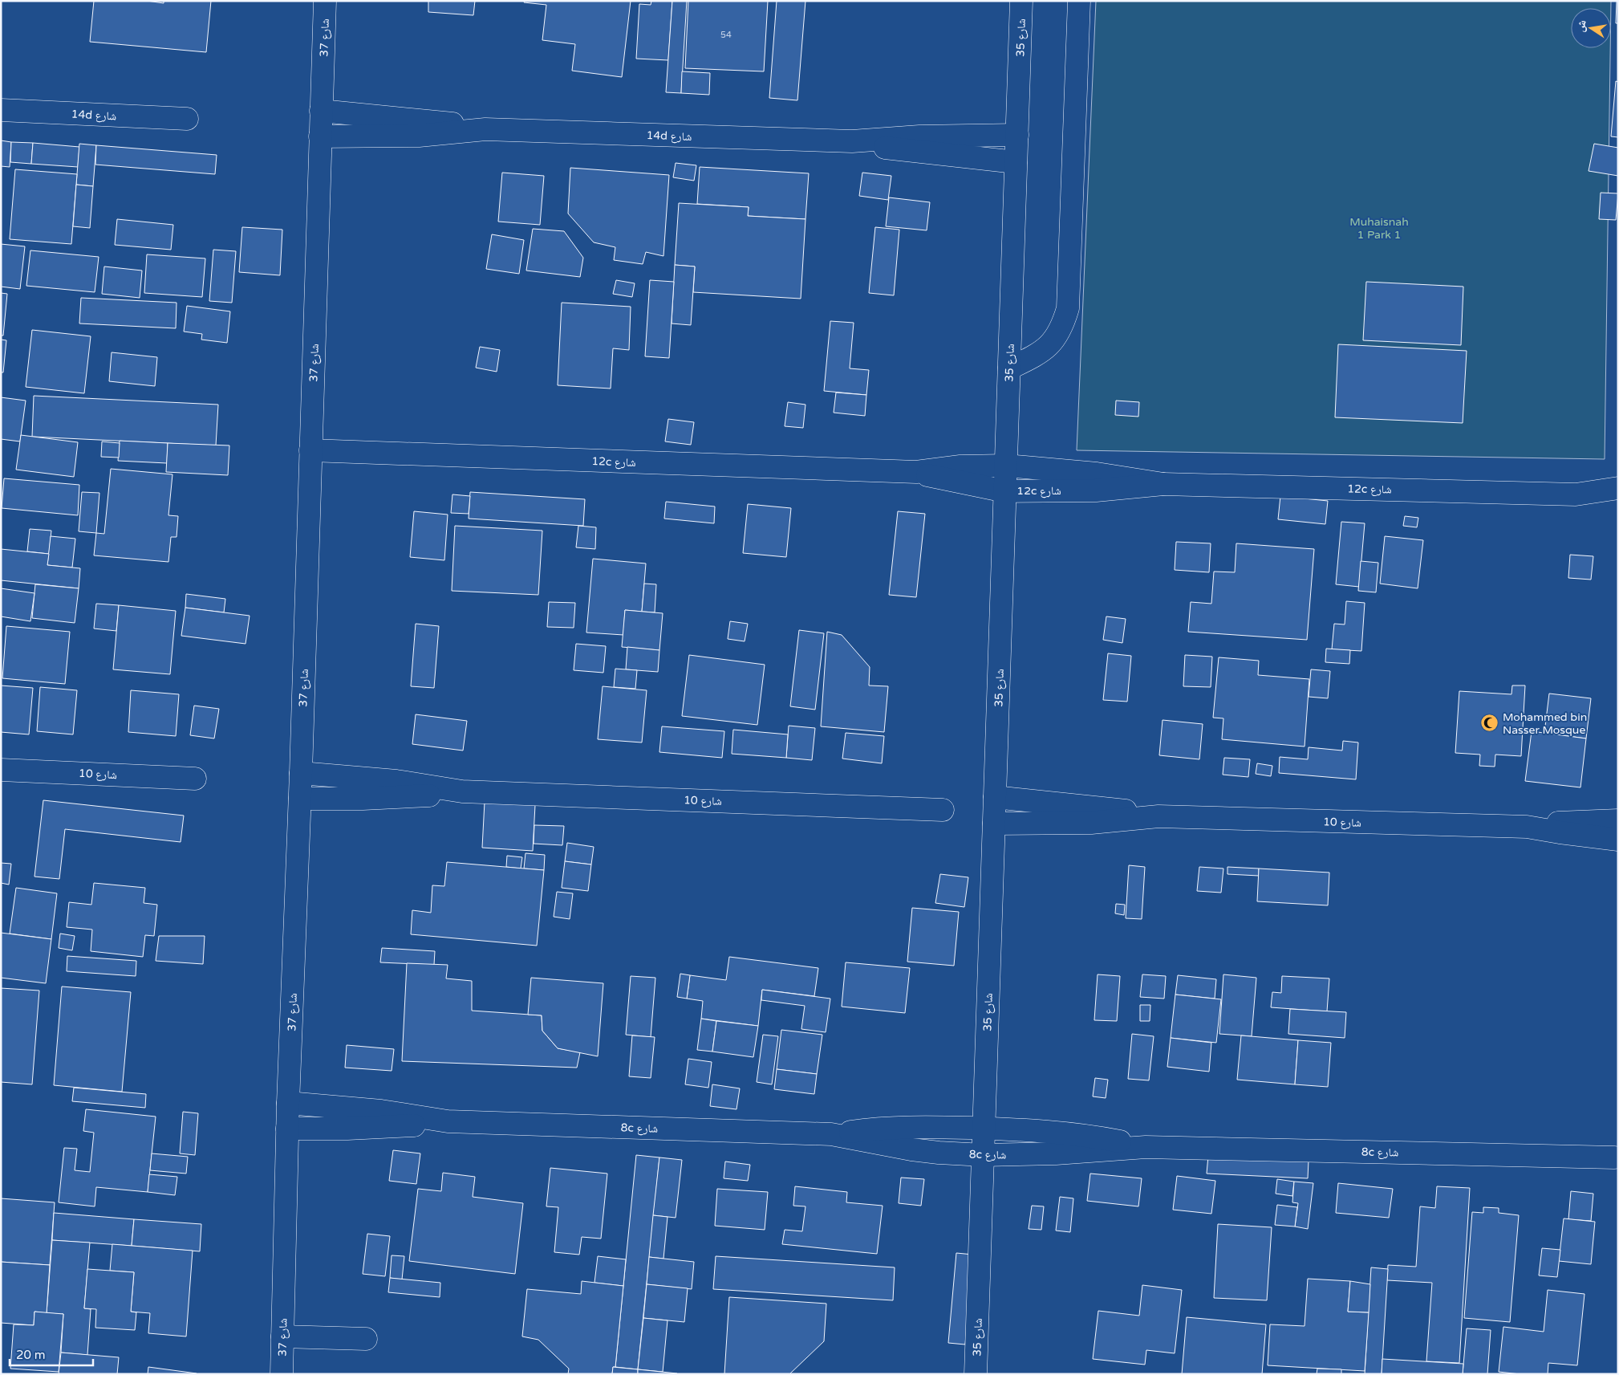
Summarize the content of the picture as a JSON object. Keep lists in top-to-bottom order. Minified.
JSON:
{"streets":{"street":["شارع 37","شارع 35","14d شارع","12c شارع","شارع 10","8c شارع"]},"crossings":[["شارع 37","14d شارع"],["شارع 37","12c شارع"],["شارع 37","شارع 10"],["شارع 37","8c شارع"],["شارع 35","14d شارع"],["شارع 35","12c شارع"],["شارع 35","شارع 10"],["شارع 35","8c شارع"]],"parks":["Muhaisnah 1 Park 1"],"places":{"mosque":["Mohammed bin Nasser Mosque"]},"house_numbers":["54"],"scale_bar":"20 m","north":"left"}
